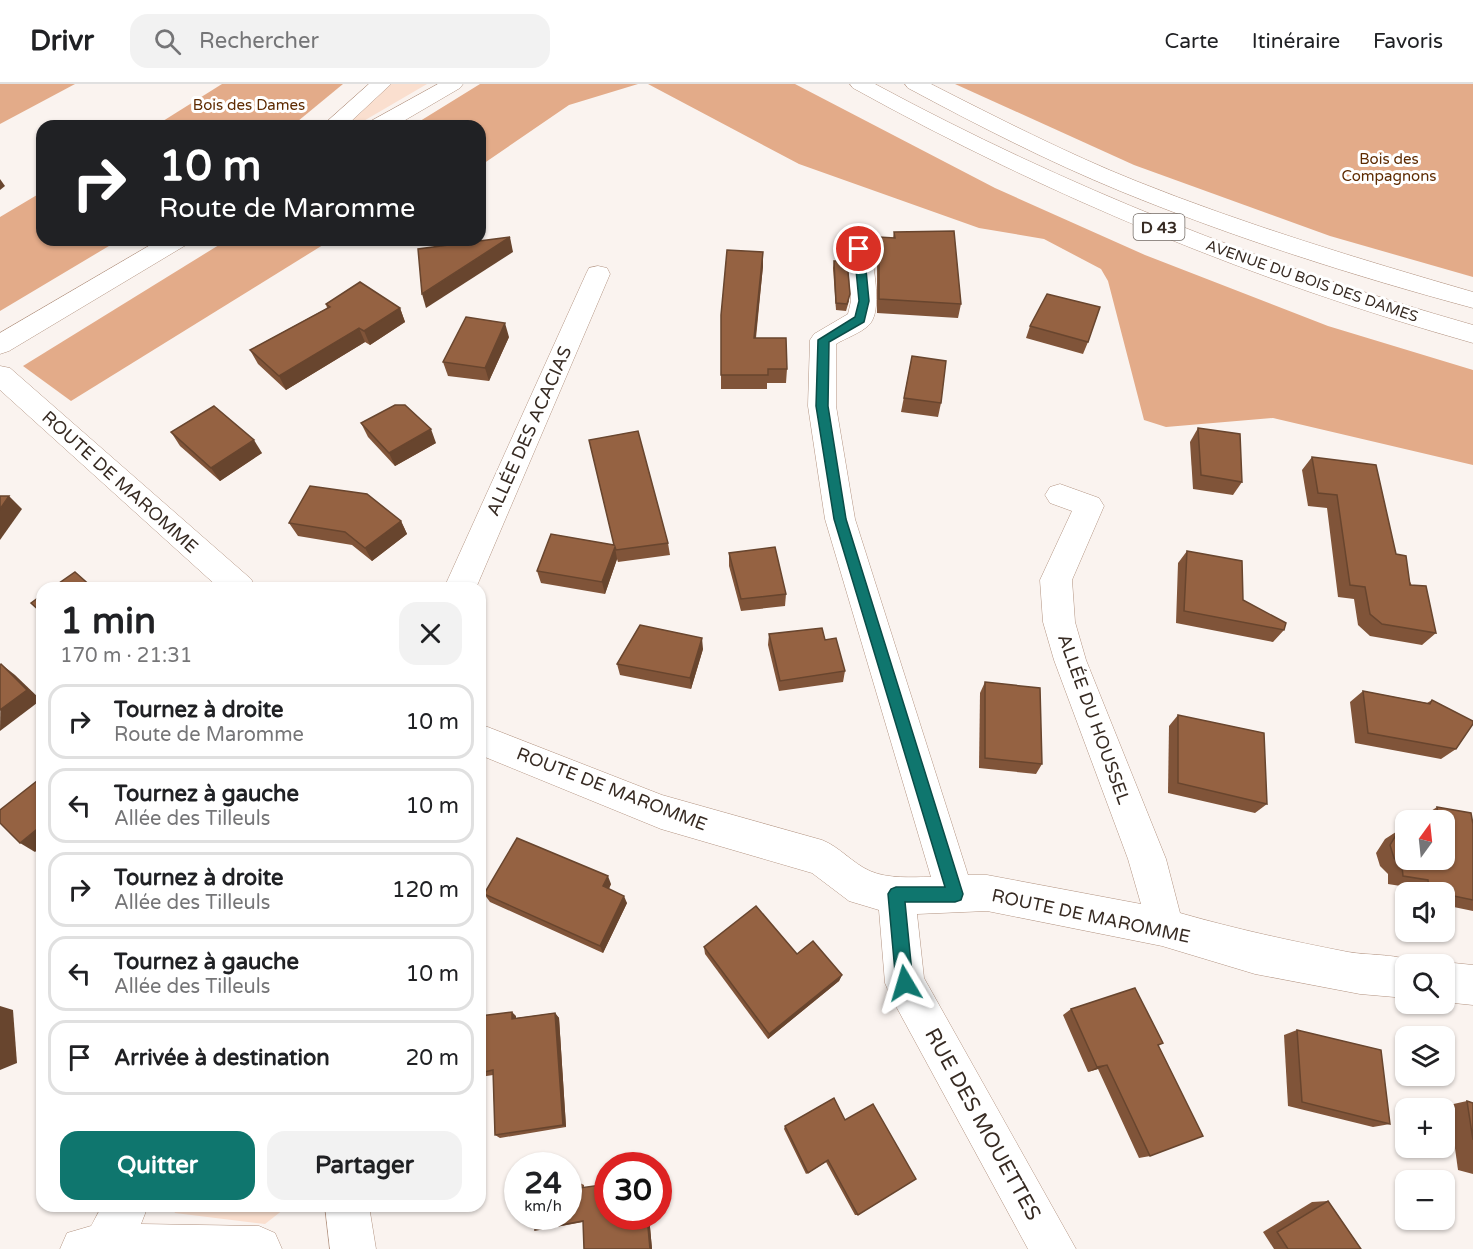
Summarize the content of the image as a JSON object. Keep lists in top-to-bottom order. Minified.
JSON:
{"streets":{"main road":["D 43","AVENUE DU BOIS DES DAMES","ALLÉE DES ACACIAS","ROUTE DE MAROMME","ALLÉE DU HOUSSEL","RUE DES MOUETTES"]},"crossings":[["ROUTE DE MAROMME","ALLÉE DU HOUSSEL"],["ROUTE DE MAROMME","RUE DES MOUETTES"]],"parks":["Bois des Dames","Bois des Compagnons"],"north":"top","page":{"header":"Drivr","search":"Rechercher","nav":["Carte","Itinéraire","Favoris"],"turn":["10 m","Route de Maromme"],"heading":["1 min","170 m · 21:31"],"list":[{"name":"Tournez à droite","note":"Route de Maromme","value":"10 m"},{"name":"Tournez à gauche","note":"Allée des Tilleuls","value":"10 m"},{"name":"Tournez à droite","note":"Allée des Tilleuls","value":"120 m"},{"name":"Tournez à gauche","note":"Allée des Tilleuls","value":"10 m"},{"name":"Arrivée à destination","value":"20 m"}],"map_buttons":["+","−"],"buttons":["Quitter","Partager"],"speed":"24 km/h","limit":"30"}}
